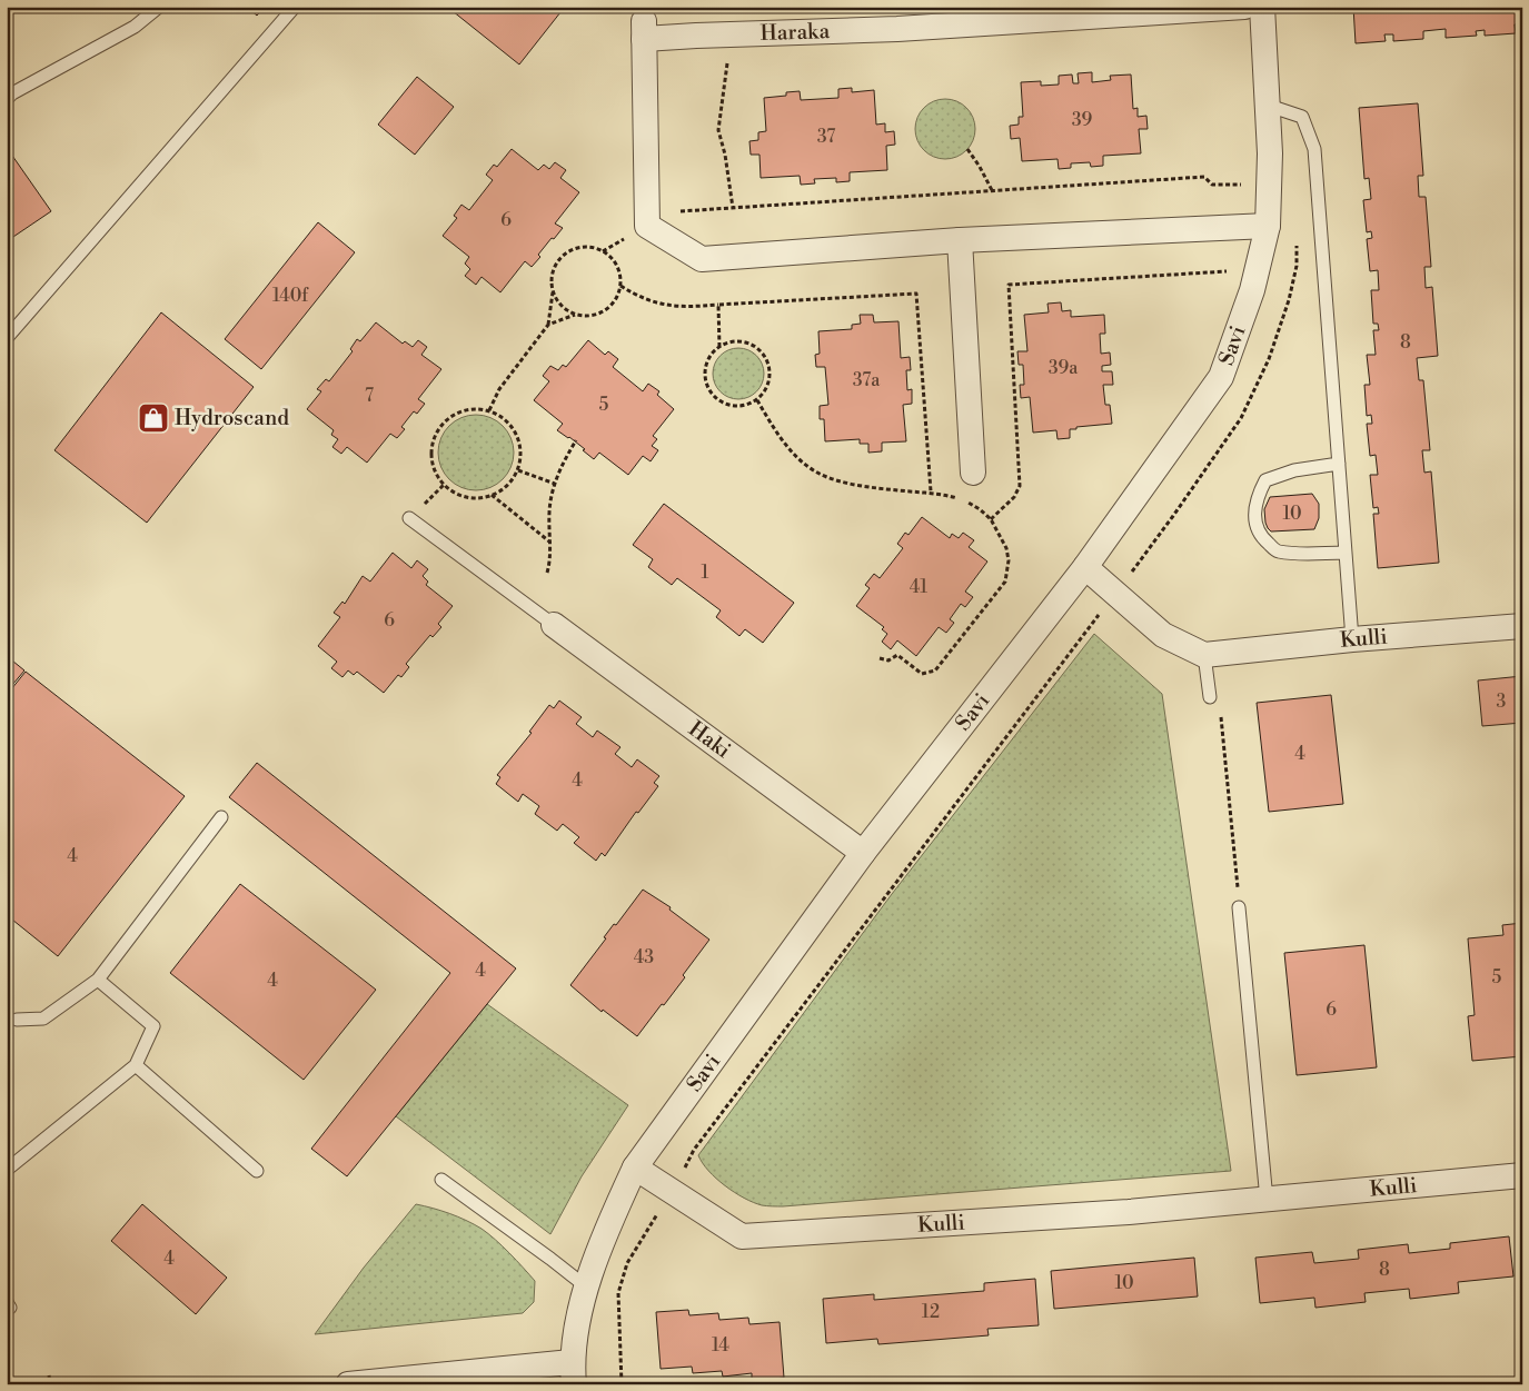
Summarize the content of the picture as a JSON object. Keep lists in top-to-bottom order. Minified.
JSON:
{"streets":{"street":["Haraka","Savi","Kulli","Haki"]},"crossings":[["Savi","Kulli"],["Savi","Haki"]],"places":{"shop":["Hydroscand"]},"house_numbers":["39","37","6","140f","8","39a","37a","7","5","10","1","41","6","3","4","4","4","43","4","5","4","6","4","8","10","12","14"]}
